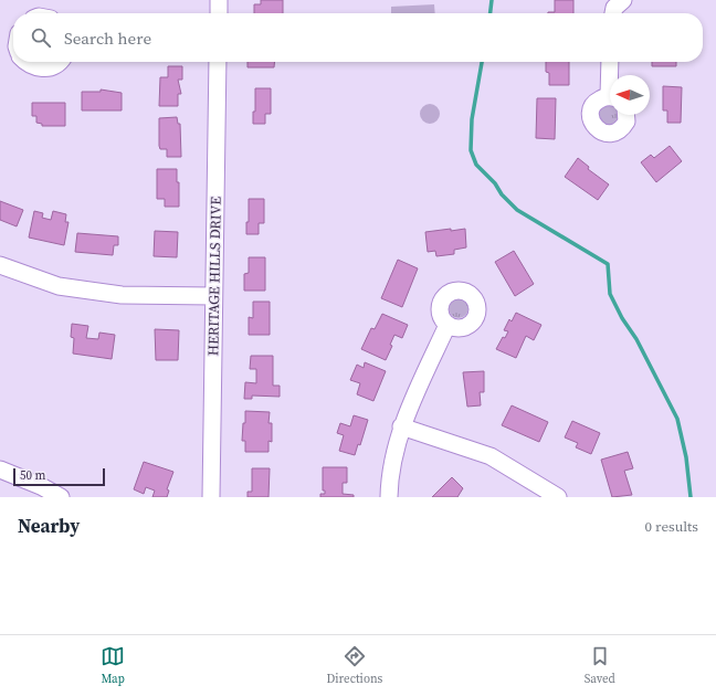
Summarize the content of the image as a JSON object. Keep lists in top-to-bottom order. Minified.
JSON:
{"streets":{"street":["HERITAGE HILLS DRIVE"]},"scale_bar":"50 m","north":"left","page":{"search":"Search here","scale":"50 m","heading":["Nearby","0 results"],"nav":["Map","Directions","Saved"]}}
